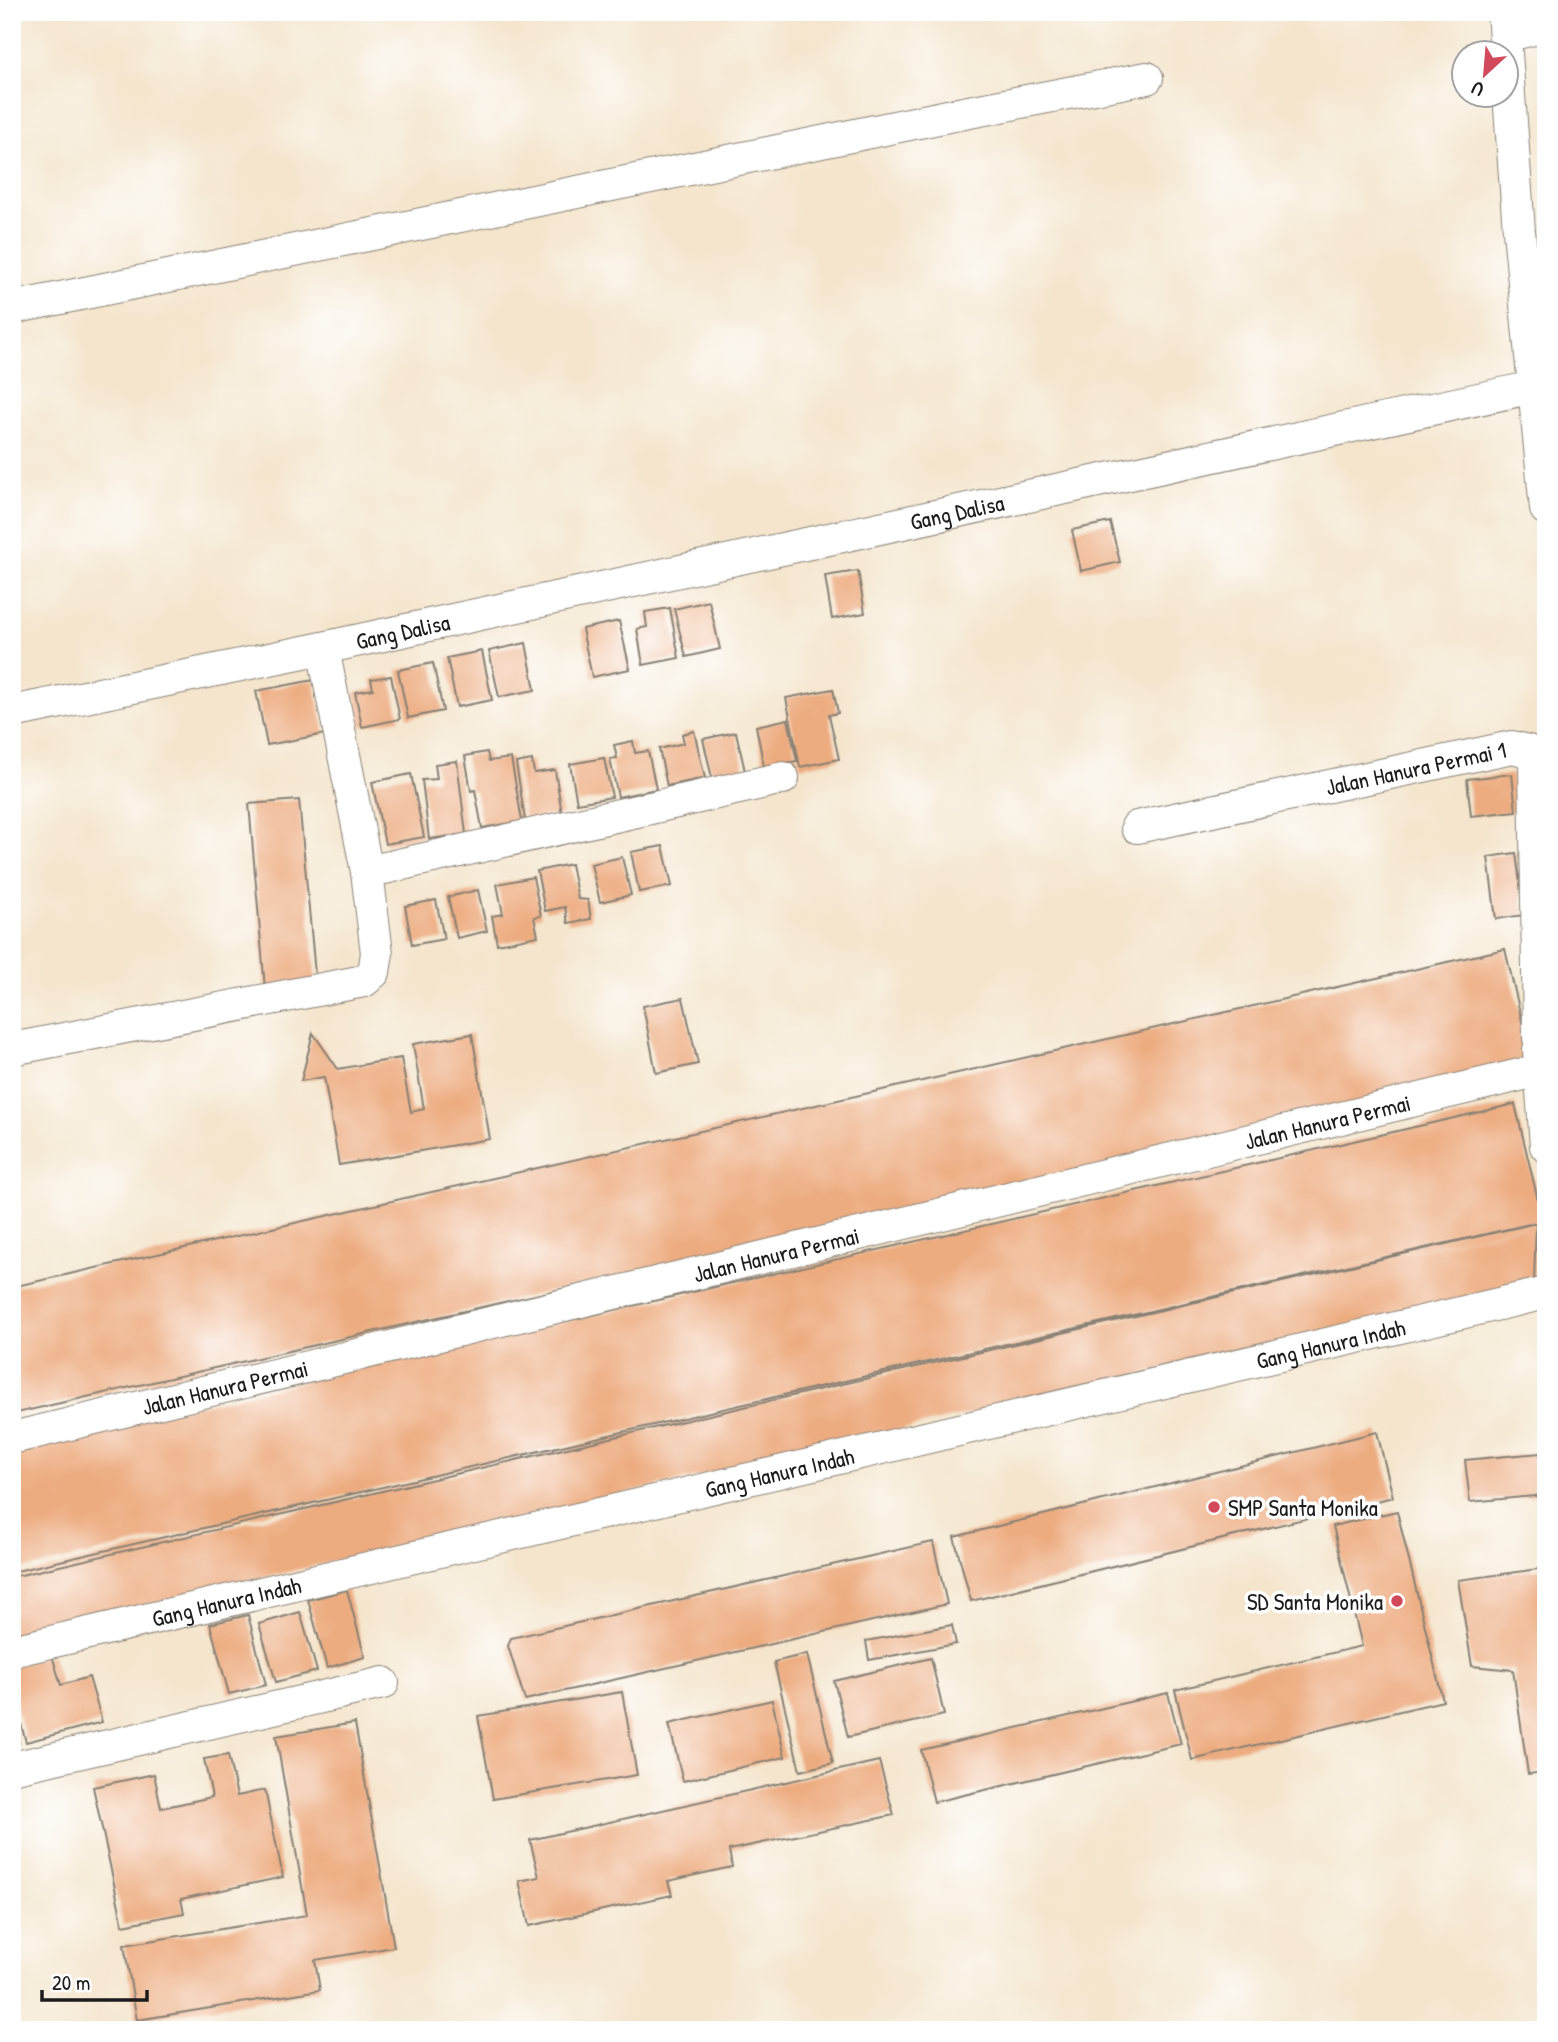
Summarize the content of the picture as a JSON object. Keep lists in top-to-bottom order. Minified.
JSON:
{"streets":{"street":["Gang Dalisa","Jalan Hanura Permai 1","Jalan Hanura Permai","Gang Hanura Indah"]},"crossings":[["Jalan Hanura Permai 1","Jalan Hanura Permai"]],"places":["SMP Santa Monika","SD Santa Monika"],"scale_bar":"20 m","north":"bottom left"}
